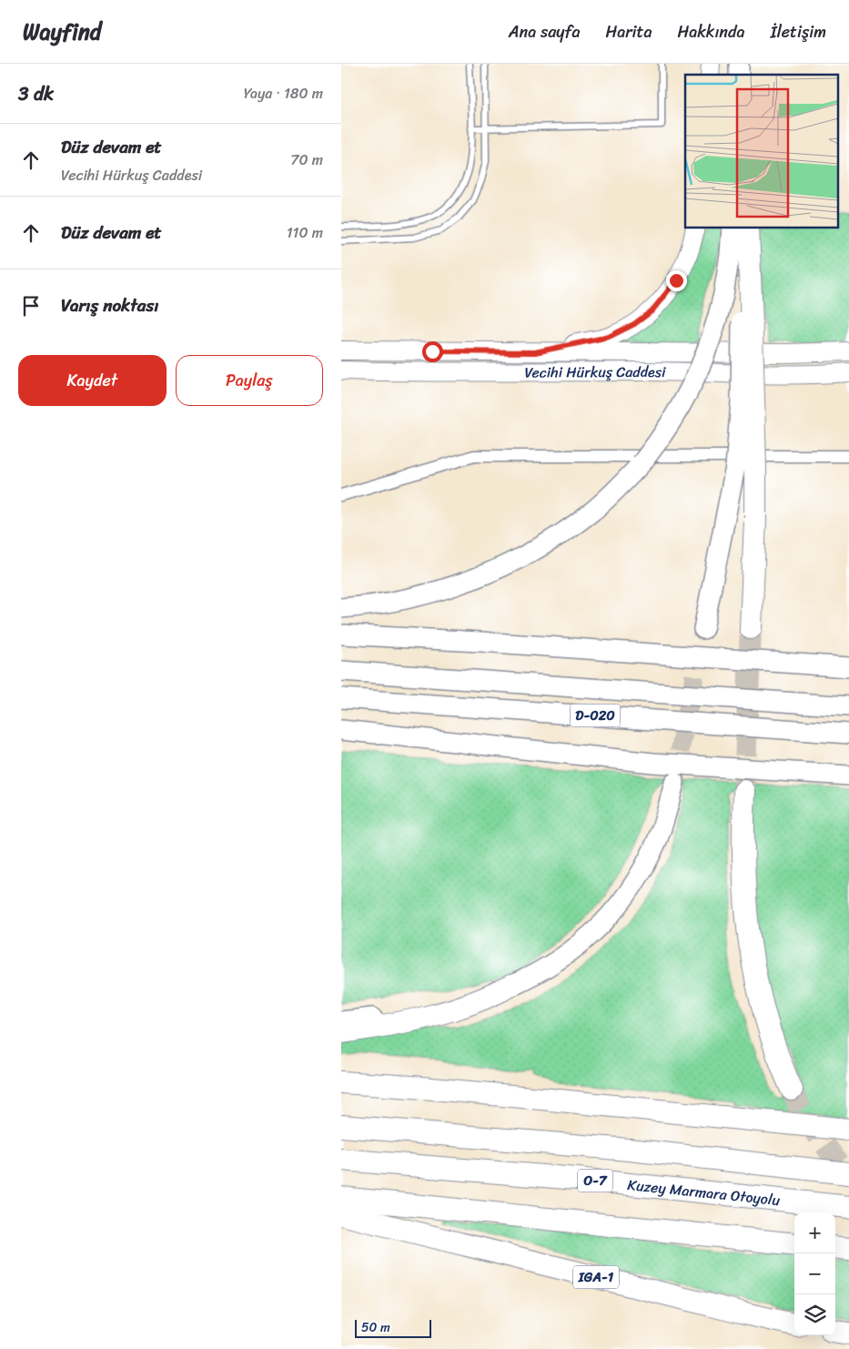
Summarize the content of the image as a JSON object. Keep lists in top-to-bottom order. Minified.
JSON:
{"streets":{"highway":["D-020","O-7","Kuzey Marmara Otoyolu","IGA-1"],"main road":["Vecihi Hürkuş Caddesi"]},"scale_bar":"50 m","page":{"header":"Wayfind","nav":["Ana sayfa","Harita","Hakkında","İletişim"],"heading":["3 dk","Yaya · 180 m"],"list":[["Düz devam et","Vecihi Hürkuş Caddesi","70 m"],["Düz devam et","110 m"],"Varış noktası"],"buttons":["Kaydet","Paylaş"],"map_buttons":["+","−"],"scale":"50 m"}}
